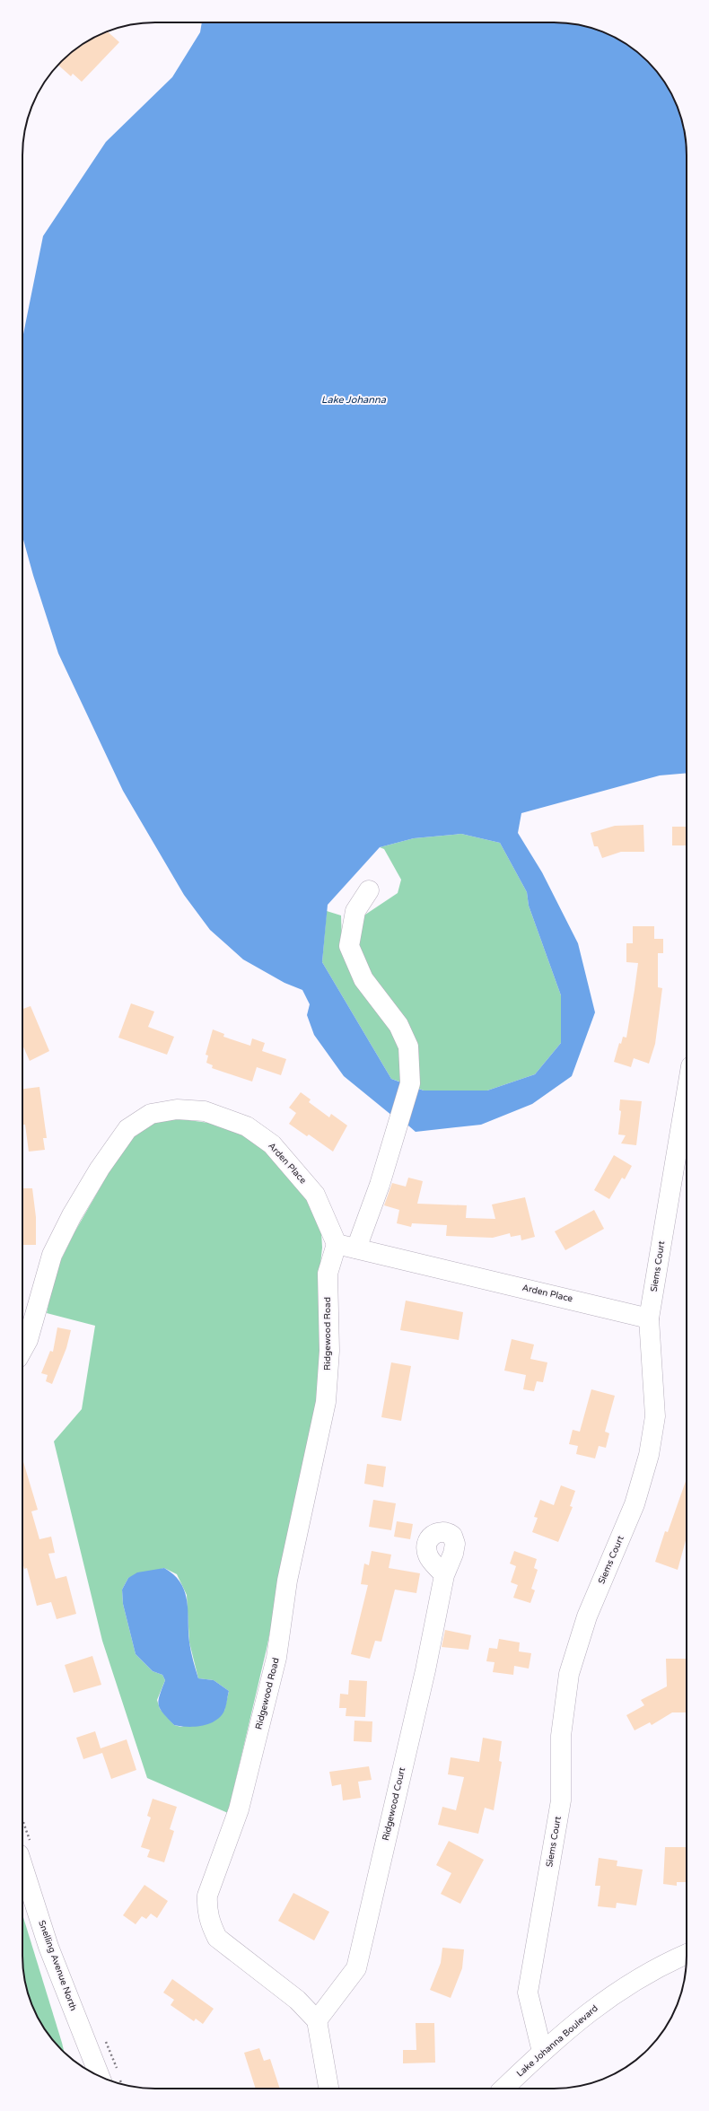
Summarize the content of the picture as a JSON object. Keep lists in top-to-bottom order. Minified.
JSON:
{"streets":{"street":["Arden Place","Siems Court","Ridgewood Road","Ridgewood Court","Snelling Avenue North","Lake Johanna Boulevard"]},"crossings":[["Arden Place","Siems Court"],["Arden Place","Ridgewood Road"],["Siems Court","Lake Johanna Boulevard"],["Ridgewood Road","Ridgewood Court"]],"water":["Lake Johanna"]}
